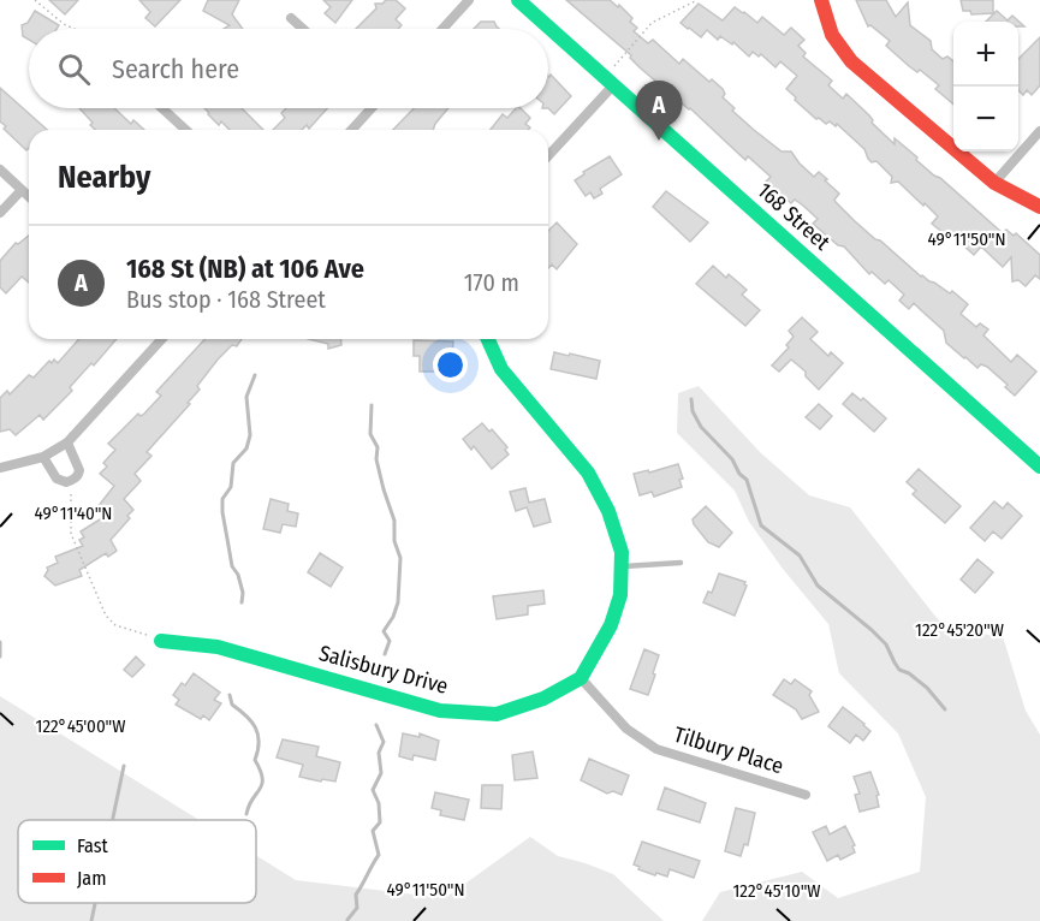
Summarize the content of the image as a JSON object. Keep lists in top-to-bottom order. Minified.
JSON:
{"streets":{"street":["168 Street","Salisbury Drive","Tilbury Place"]},"crossings":[["Salisbury Drive","Tilbury Place"]],"legend":["Fast","Jam"],"page":{"map_buttons":["+","−"],"search":"Search here","pins":"A","heading":"Nearby","list":[{"mark":"A","name":"168 St (NB) at 106 Ave","note":"Bus stop · 168 Street","value":"170 m"}]},"coordinates":["49°11'50\"N","49°11'40\"N","122°45'20\"W","122°45'00\"W","122°45'10\"W"]}
